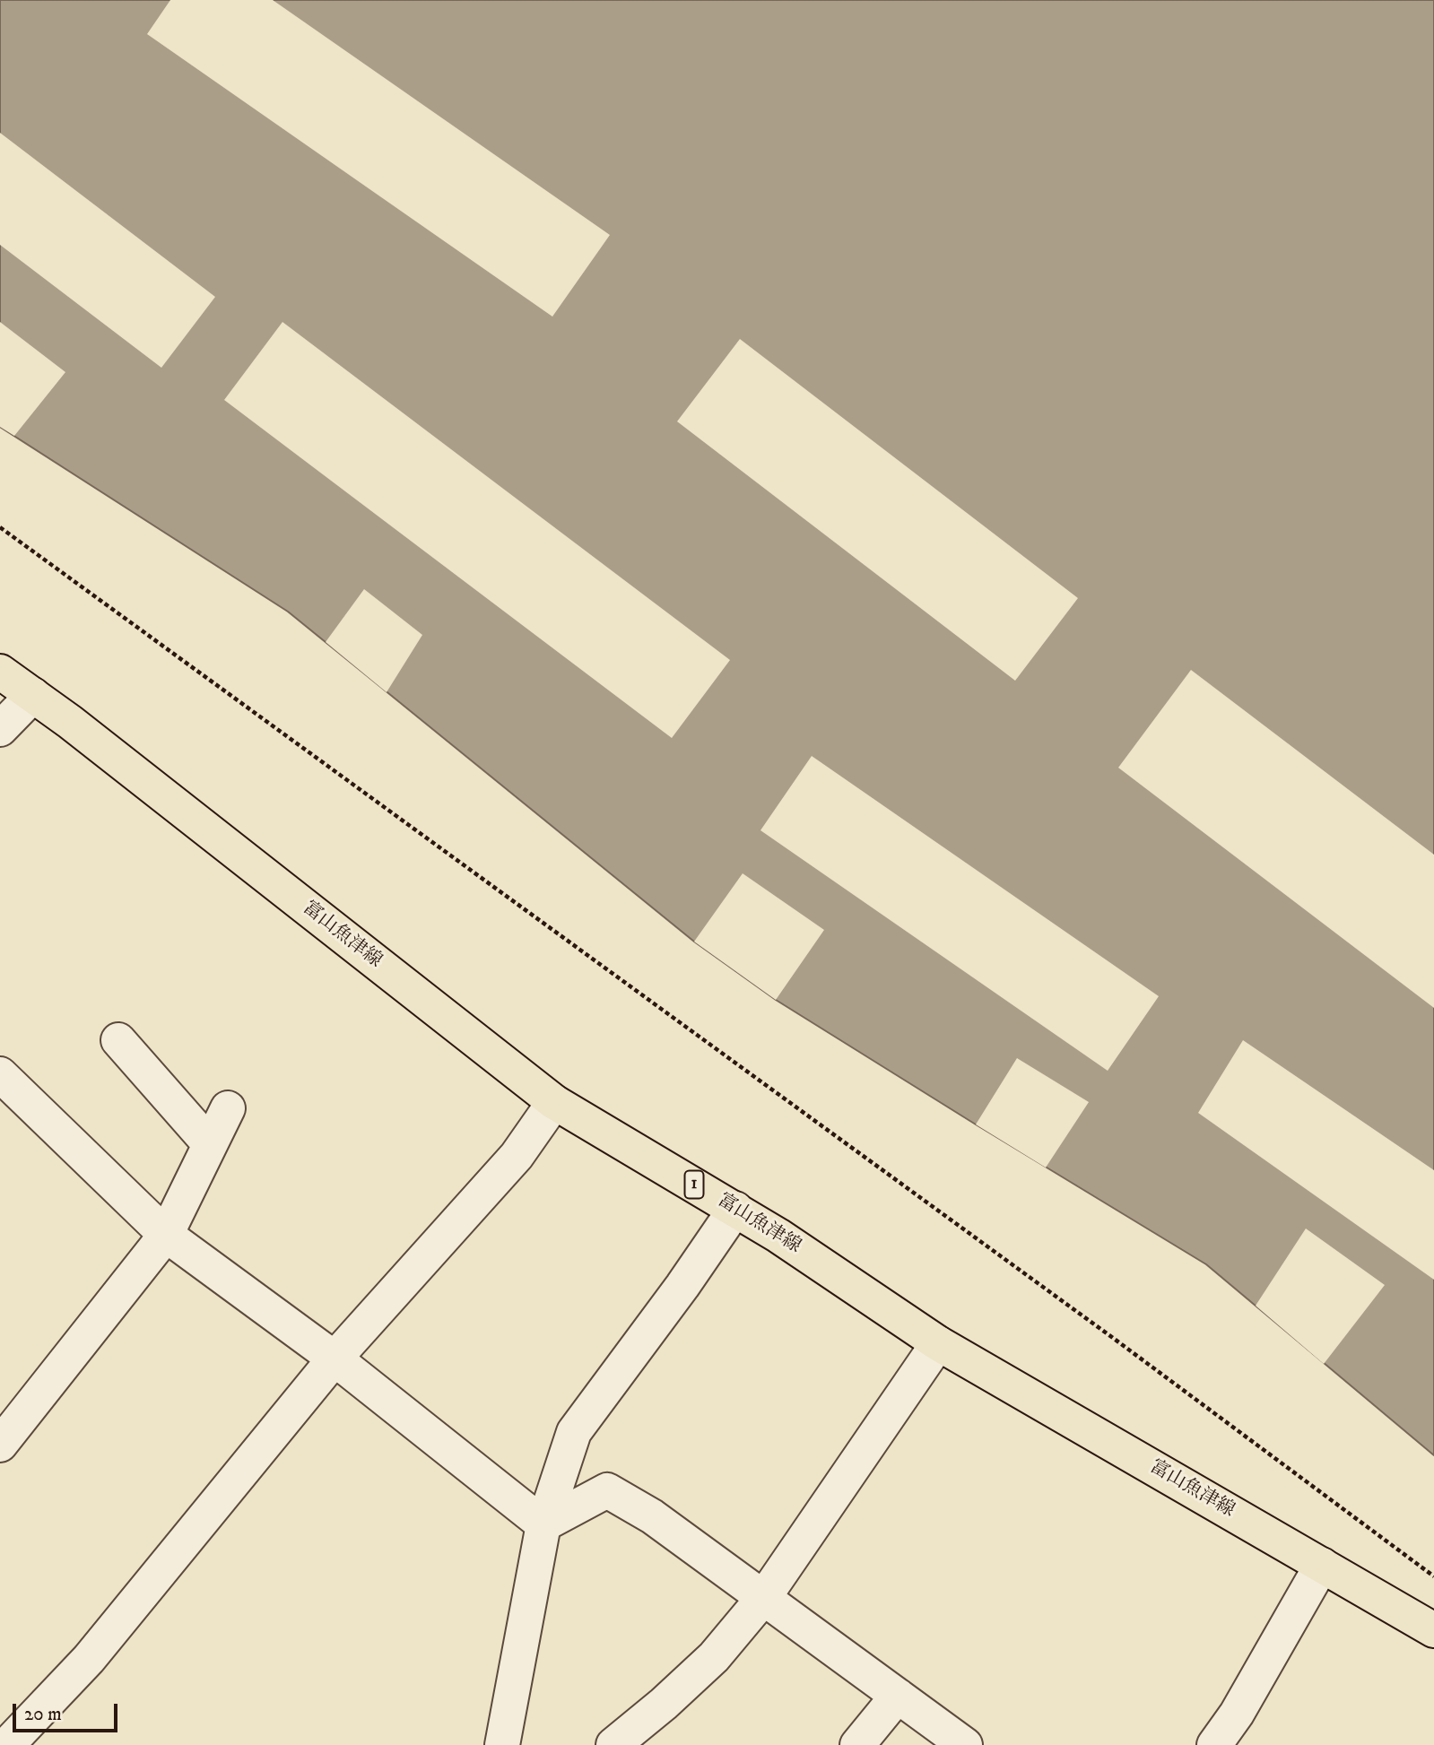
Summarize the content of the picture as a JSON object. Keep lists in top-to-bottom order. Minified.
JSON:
{"streets":{"main road":["富山魚津線","1"]},"scale_bar":"20 m"}
